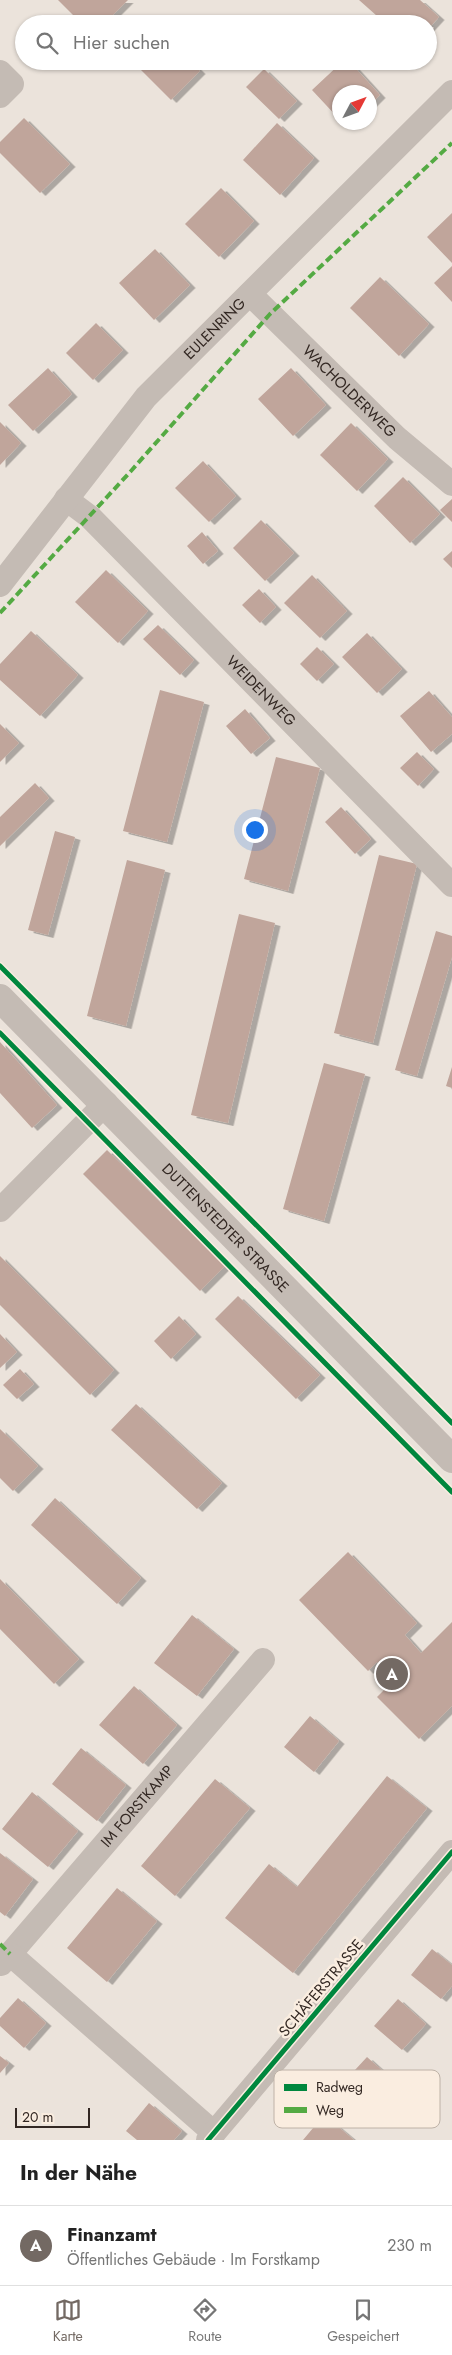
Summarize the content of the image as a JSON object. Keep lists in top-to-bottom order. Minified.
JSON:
{"streets":{"street":["EULENRING","WACHOLDERWEG","WEIDENWEG","DUTTENSTEDTER STRASSE","IM FORSTKAMP","SCHÄFERSTRASSE"]},"crossings":[["EULENRING","WACHOLDERWEG"],["EULENRING","WEIDENWEG"],["IM FORSTKAMP","SCHÄFERSTRASSE"]],"legend":["Radweg","Weg"],"scale_bar":"20 m","north":"top right","page":{"search":"Hier suchen","pins":"A","scale":"20 m","heading":"In der Nähe","list":[{"mark":"A","name":"Finanzamt","note":"Öffentliches Gebäude · Im Forstkamp","value":"230 m"}],"nav":["Karte","Route","Gespeichert"]}}
